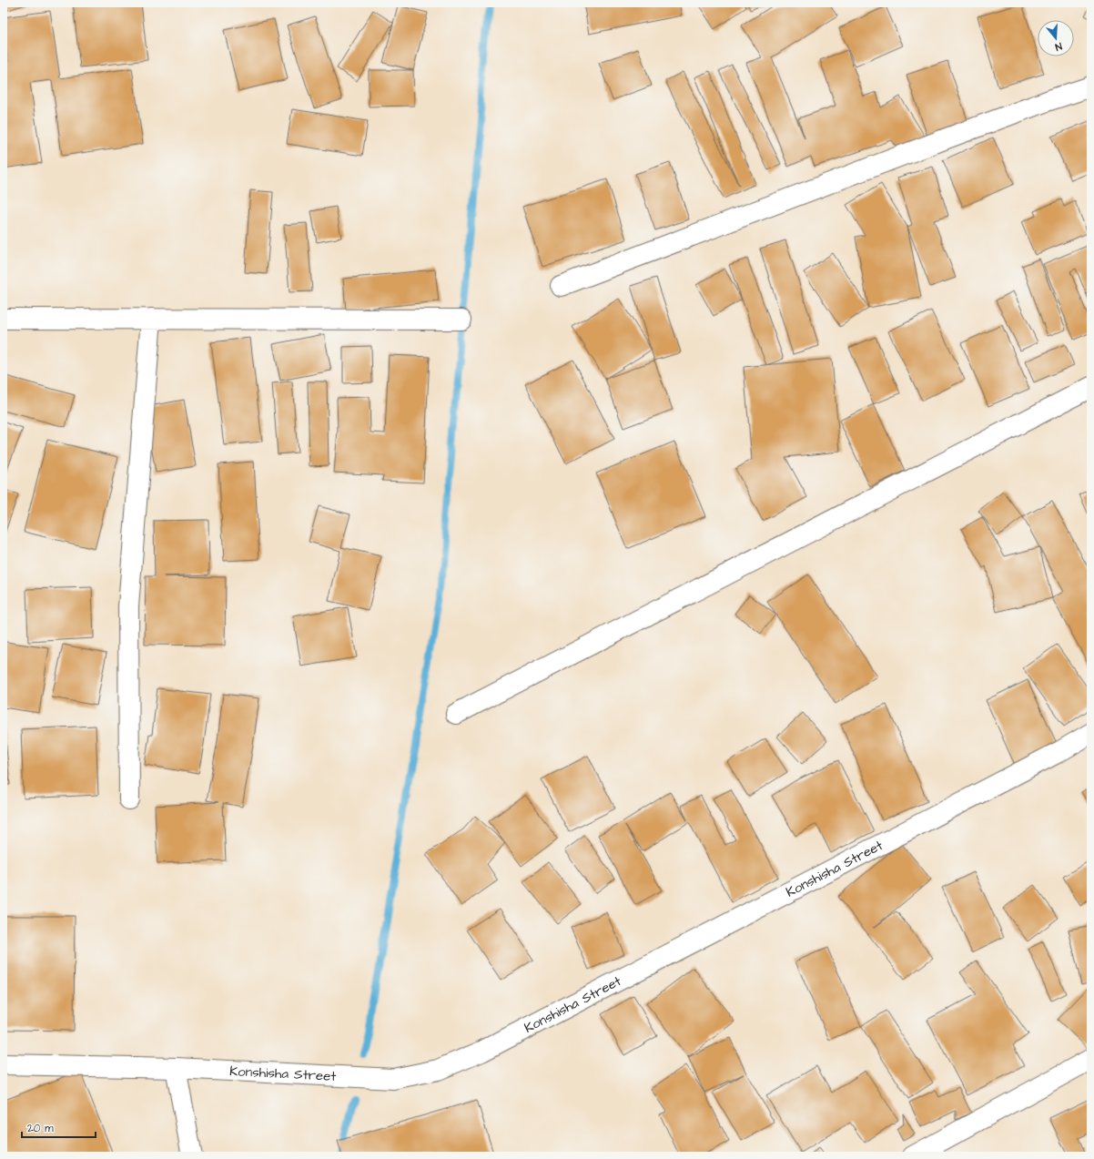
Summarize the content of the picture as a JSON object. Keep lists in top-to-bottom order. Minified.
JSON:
{"streets":{"street":["Konshisha Street"]},"scale_bar":"20 m","north":"bottom"}
